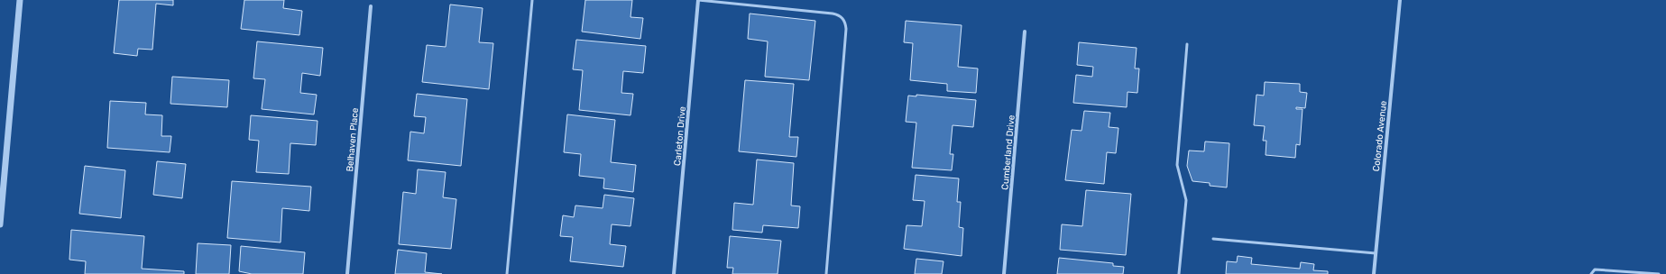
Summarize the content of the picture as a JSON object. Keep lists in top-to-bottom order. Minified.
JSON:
{"streets":{"street":["Carleton Drive","Colorado Avenue","Belhaven Place","Cumberland Drive"]}}
